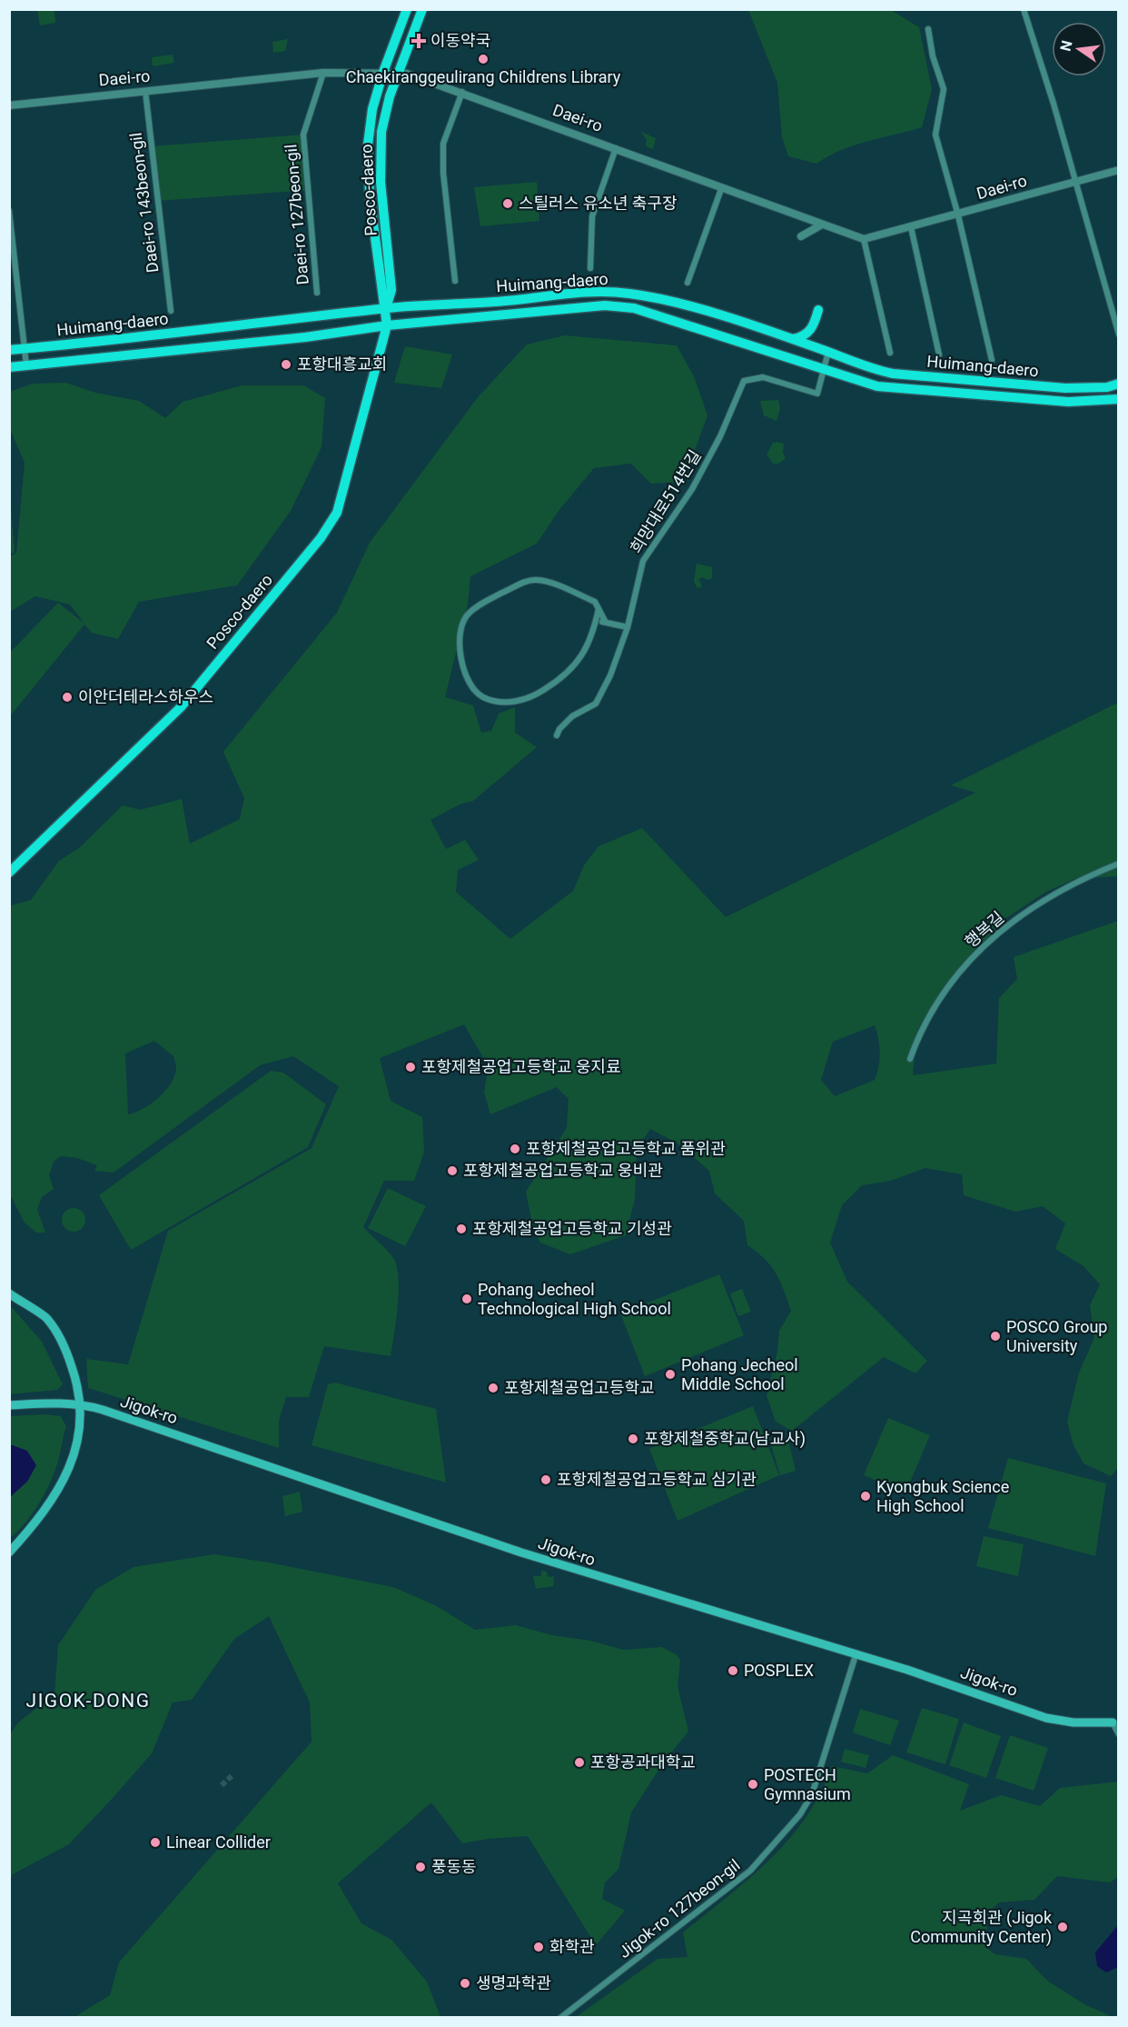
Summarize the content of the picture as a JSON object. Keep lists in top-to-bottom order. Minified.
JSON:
{"streets":{"main road":["Posco-daero","Huimang-daero","Jigok-ro"],"street":["Daei-ro","Daei-ro 143beon-gil","Daei-ro 127beon-gil","희망대로514번길","행복길","Jigok-ro 127beon-gil"]},"crossings":[["Daei-ro","Posco-daero"],["Daei-ro","Daei-ro 143beon-gil"],["Daei-ro","Daei-ro 127beon-gil"],["Posco-daero","Huimang-daero"],["Huimang-daero","희망대로514번길"],["Jigok-ro","Jigok-ro 127beon-gil"]],"districts":["JIGOK-DONG"],"places":{"health":["이동약국"],"other":["Chaekiranggeulirang Childrens Library","스틸러스 유소년 축구장","포항대흥교회","이안더테라스하우스","포항제철공업고등학교 웅지료","포항제철공업고등학교 품위관","포항제철공업고등학교 웅비관","포항제철공업고등학교 기성관","Pohang Jecheol Technological High School","POSCO Group University","Pohang Jecheol Middle School","포항제철공업고등학교","포항제철중학교(남교사)","포항제철공업고등학교 심기관","Kyongbuk Science High School","POSPLEX","포항공과대학교","POSTECH Gymnasium","Linear Collider","풍동동","지곡회관 (Jigok Community Center)","화학관","생명과학관"]},"north":"left"}
